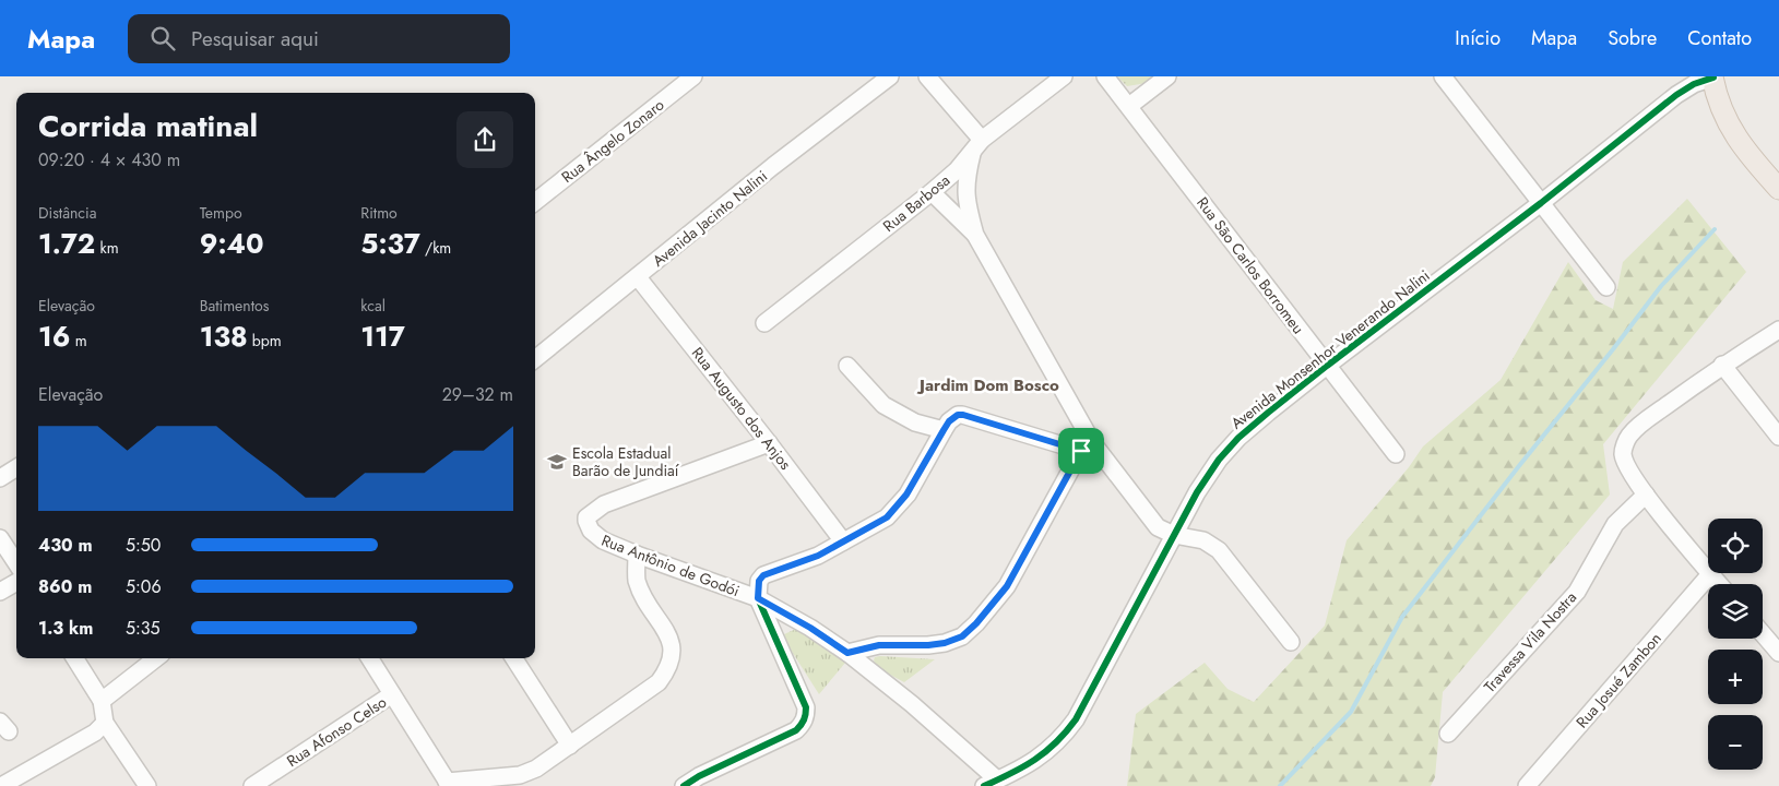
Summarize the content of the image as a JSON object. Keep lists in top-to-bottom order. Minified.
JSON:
{"streets":{"street":["Rua Ângelo Zonaro","Rua Barbosa","Avenida Jacinto Nalini","Rua São Carlos Borromeu","Avenida Monsenhor Venerando Nalini","Rua Augusto dos Anjos","Rua Antônio de Godói","Travessa Vila Nostra","Rua Josué Zambon","Rua Afonso Celso"]},"crossings":[["Avenida Jacinto Nalini","Rua Augusto dos Anjos"],["Rua São Carlos Borromeu","Avenida Monsenhor Venerando Nalini"],["Avenida Monsenhor Venerando Nalini","Rua Antônio de Godói"],["Rua Augusto dos Anjos","Rua Antônio de Godói"]],"districts":["Jardim Dom Bosco"],"places":{"school or university":["Escola Estadual Barão de Jundiaí"]},"page":{"header":"Mapa","search":"Pesquisar aqui","nav":["Início","Mapa","Sobre","Contato"],"heading":["Corrida matinal","09:20 · 4 × 430 m"],"stats":[["Distância","1.72 km"],["Tempo","9:40"],["Ritmo","5:37 /km"],["Elevação","16 m"],["Batimentos","138 bpm"],["kcal","117"]],"chart":["Elevação","29–32 m"],"map_buttons":["+","−"],"list":[{"name":"430 m","note":"5:50"},{"name":"860 m","note":"5:06"},{"name":"1.3 km","note":"5:35"}]}}
